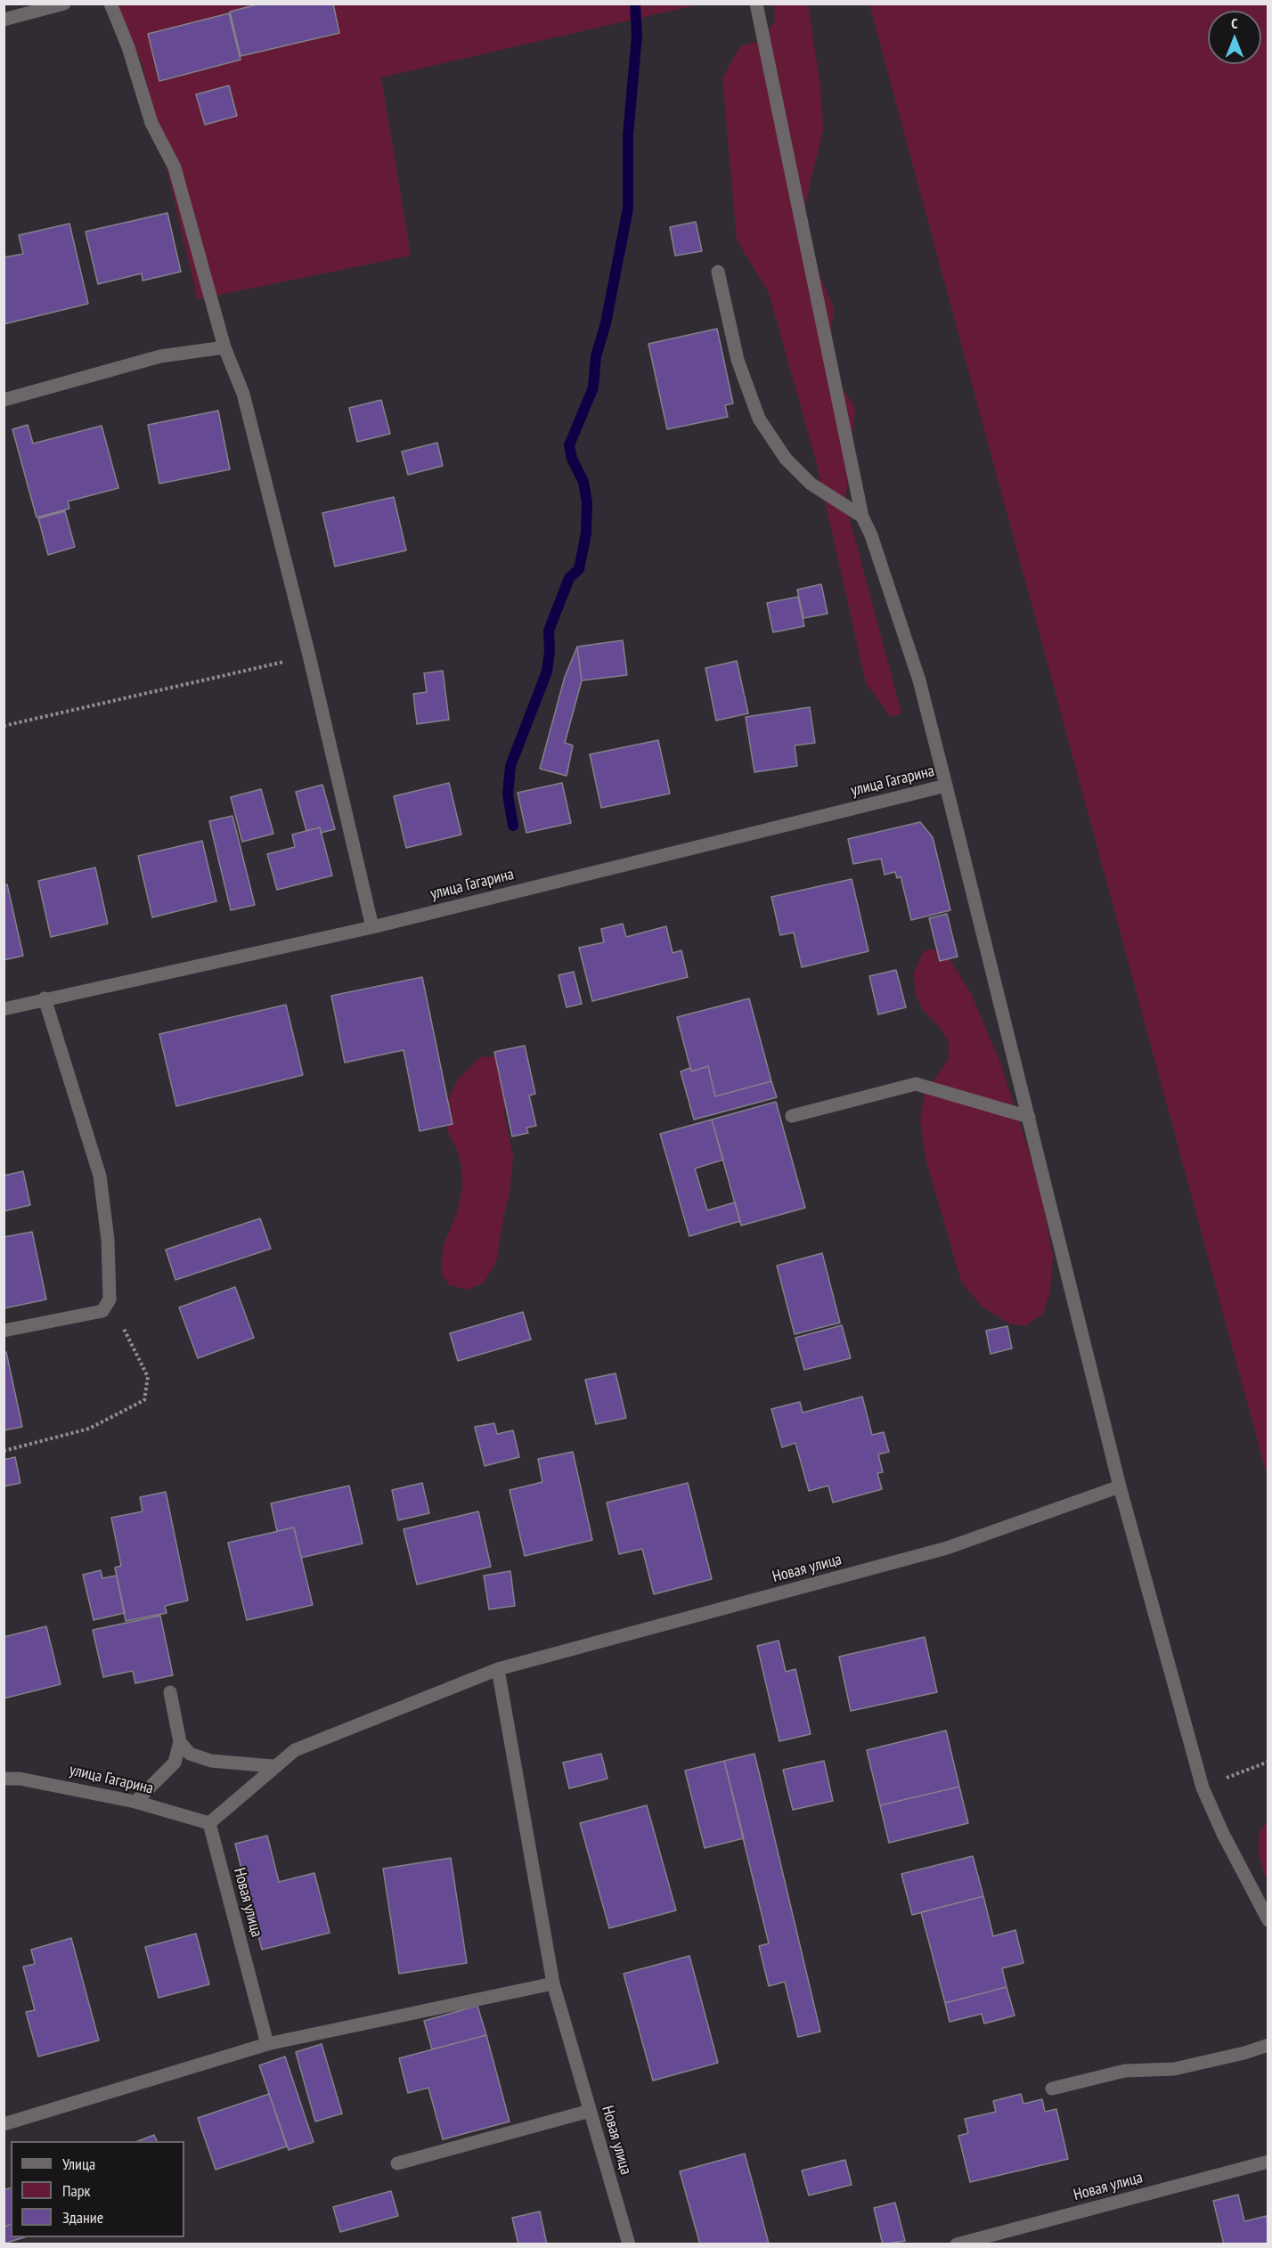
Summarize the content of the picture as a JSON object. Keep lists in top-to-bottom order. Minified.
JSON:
{"streets":{"street":["улица Гагарина","Новая улица"]},"crossings":[["улица Гагарина","Новая улица"]],"legend":["Улица","Парк","Здание"],"north":"top"}
